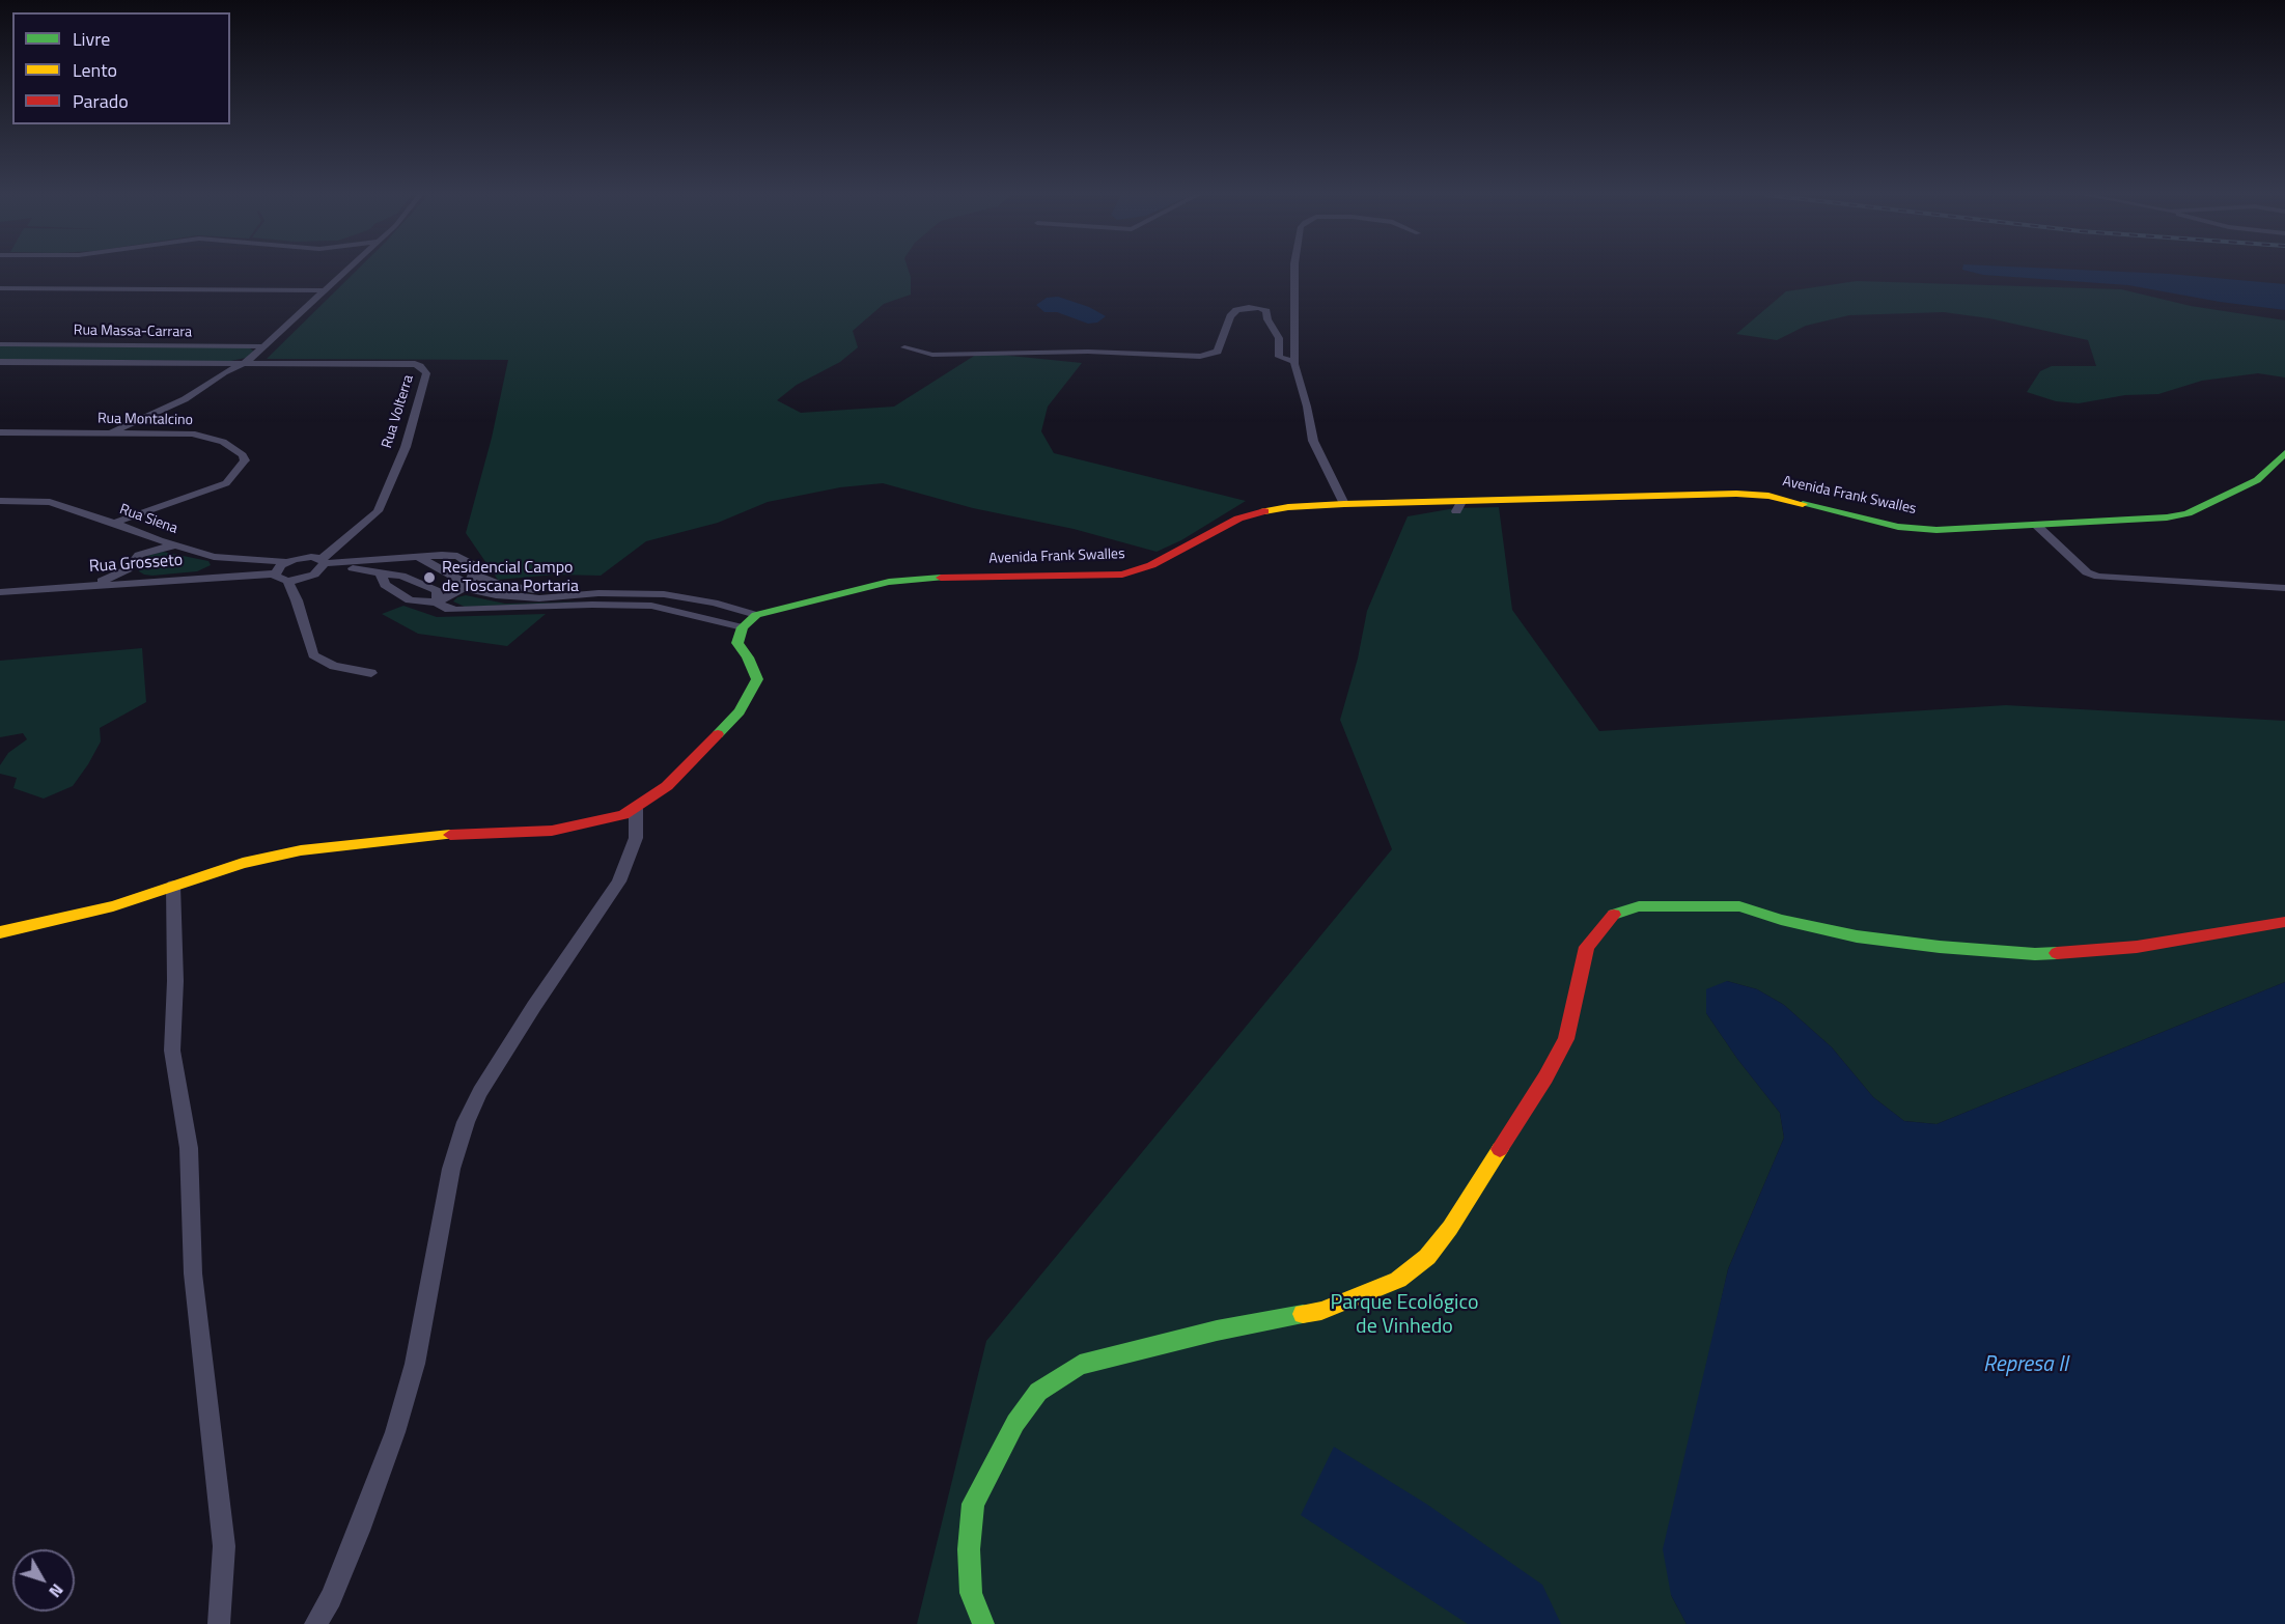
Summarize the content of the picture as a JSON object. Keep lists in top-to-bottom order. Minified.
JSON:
{"streets":{"street":["Rua Massa-Carrara","Rua Volterra","Rua Montalcino","Avenida Frank Swalles","Rua Siena","Rua Grosseto"]},"crossings":[["Rua Volterra","Rua Siena"],["Rua Montalcino","Rua Siena"]],"water":["Represa II"],"parks":["Parque Ecológico de Vinhedo"],"places":["Residencial Campo de Toscana Portaria"],"legend":["Livre","Lento","Parado"],"north":"bottom right"}
